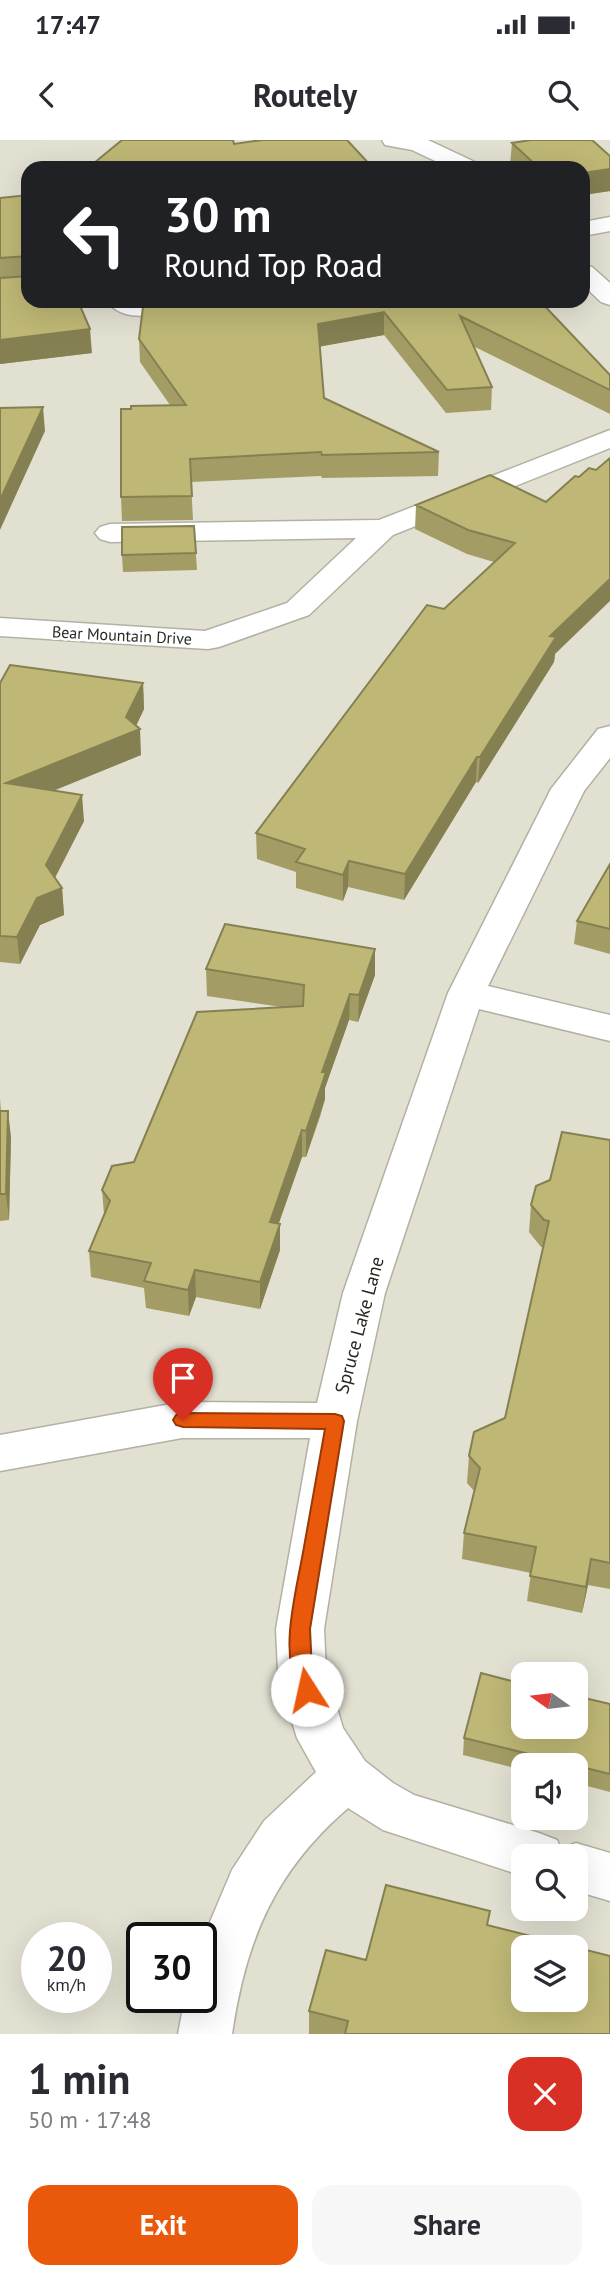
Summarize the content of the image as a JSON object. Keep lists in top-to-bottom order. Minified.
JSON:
{"streets":{"street":["Bear Mountain Drive","Spruce Lake Lane"]},"north":"left","page":{"status":"17:47","header":"Routely","turn":["30 m","Round Top Road"],"speed":"20 km/h","limit":"30","heading":["1 min","50 m · 17:48"],"buttons":["Exit","Share"]}}
